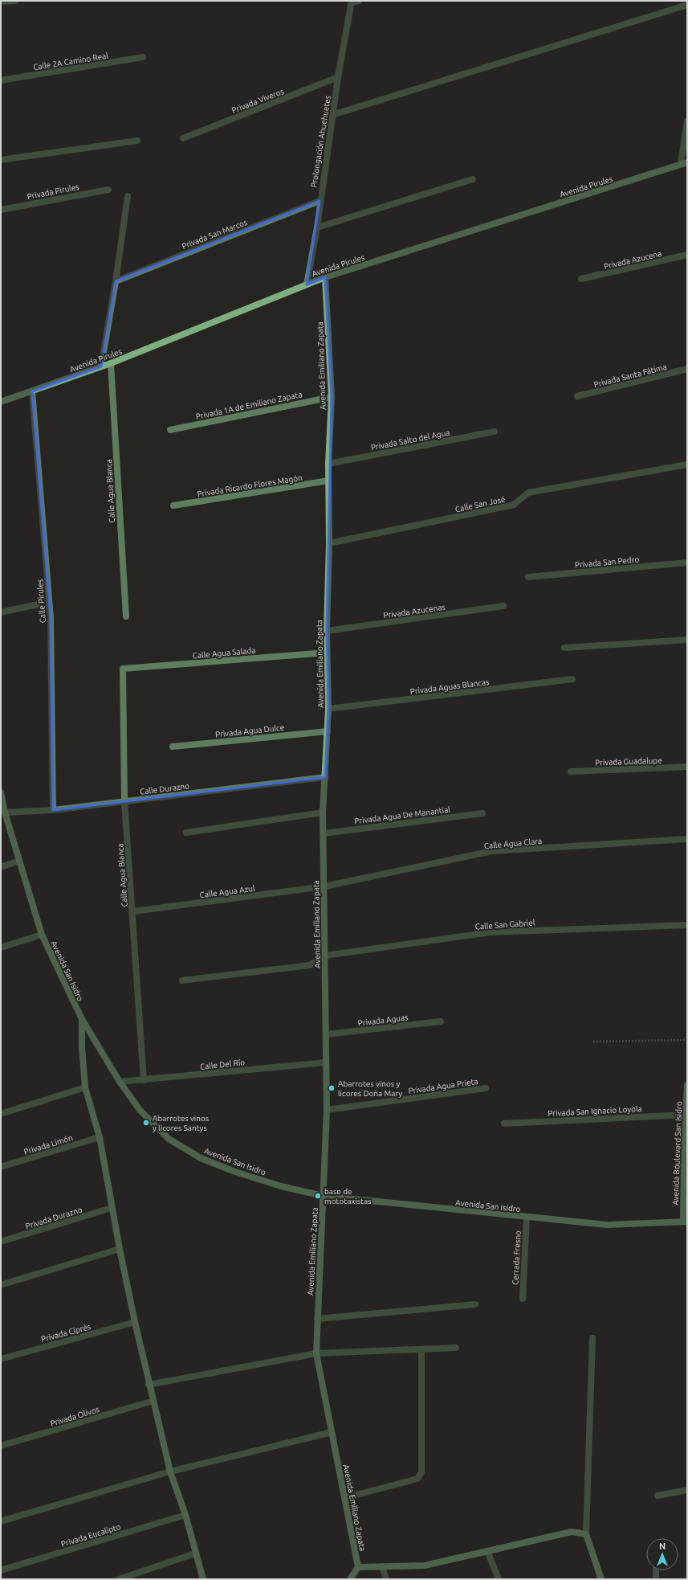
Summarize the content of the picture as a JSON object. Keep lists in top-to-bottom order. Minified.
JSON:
{"streets":{"main road":["Avenida Pirules","Avenida Emiliano Zapata","Avenida San Isidro","Avenida Boulevard San Isidro"],"street":["Calle 2A Camino Real","Privada Viveros","Prolongación Ahuehuetes","Privada Pirules","Privada San Marcos","Privada Azucena","Privada Santa Fátima","Privada 1A de Emiliano Zapata","Privada Salto del Agua","Privada Ricardo Flores Magón","Calle Agua Blanca","Calle San José","Privada San Pedro","Calle Pirules","Privada Azucenas","Calle Agua Salada","Privada Aguas Blancas","Privada Agua Dulce","Privada Guadalupe","Calle Durazno","Privada Agua De Manantial","Calle Agua Clara","Calle Agua Azul","Calle San Gabriel","Privada Aguas","Calle Del Río","Privada Agua Prieta","Privada San Ignacio Loyola","Privada Limón","Privada Durazno","Cerrada Fresno","Privada Ciprés","Privada Olivos","Privada Eucalipto"]},"crossings":[["Privada Viveros","Prolongación Ahuehuetes"],["Prolongación Ahuehuetes","Avenida Pirules"],["Prolongación Ahuehuetes","Privada San Marcos"],["Avenida Pirules","Avenida Emiliano Zapata"],["Avenida Pirules","Calle Agua Blanca"],["Avenida Pirules","Calle Pirules"],["Avenida Emiliano Zapata","Privada 1A de Emiliano Zapata"],["Avenida Emiliano Zapata","Privada Salto del Agua"],["Avenida Emiliano Zapata","Privada Ricardo Flores Magón"],["Avenida Emiliano Zapata","Calle San José"],["Avenida Emiliano Zapata","Privada Azucenas"],["Avenida Emiliano Zapata","Calle Agua Salada"],["Avenida Emiliano Zapata","Privada Aguas Blancas"],["Avenida Emiliano Zapata","Privada Agua Dulce"],["Avenida Emiliano Zapata","Calle Durazno"],["Avenida Emiliano Zapata","Privada Agua De Manantial"],["Avenida Emiliano Zapata","Calle Agua Clara"],["Avenida Emiliano Zapata","Calle Agua Azul"],["Avenida Emiliano Zapata","Calle San Gabriel"],["Avenida Emiliano Zapata","Avenida San Isidro"],["Avenida Emiliano Zapata","Privada Aguas"],["Avenida Emiliano Zapata","Calle Del Río"],["Avenida Emiliano Zapata","Privada Agua Prieta"],["Calle Agua Blanca","Calle Agua Salada"],["Calle Agua Blanca","Calle Durazno"],["Calle Agua Blanca","Calle Agua Azul"],["Calle Agua Blanca","Calle Del Río"],["Calle Pirules","Calle Durazno"],["Calle Durazno","Avenida San Isidro"],["Calle Agua Clara","Calle Agua Azul"],["Avenida San Isidro","Calle Del Río"],["Avenida San Isidro","Avenida Boulevard San Isidro"],["Avenida San Isidro","Cerrada Fresno"],["Privada San Ignacio Loyola","Avenida Boulevard San Isidro"]],"places":["Abarrotes vinos y licores Doña Mary","Abarrotes vinos y licores Santys","base de mototaxistas"],"north":"top"}
